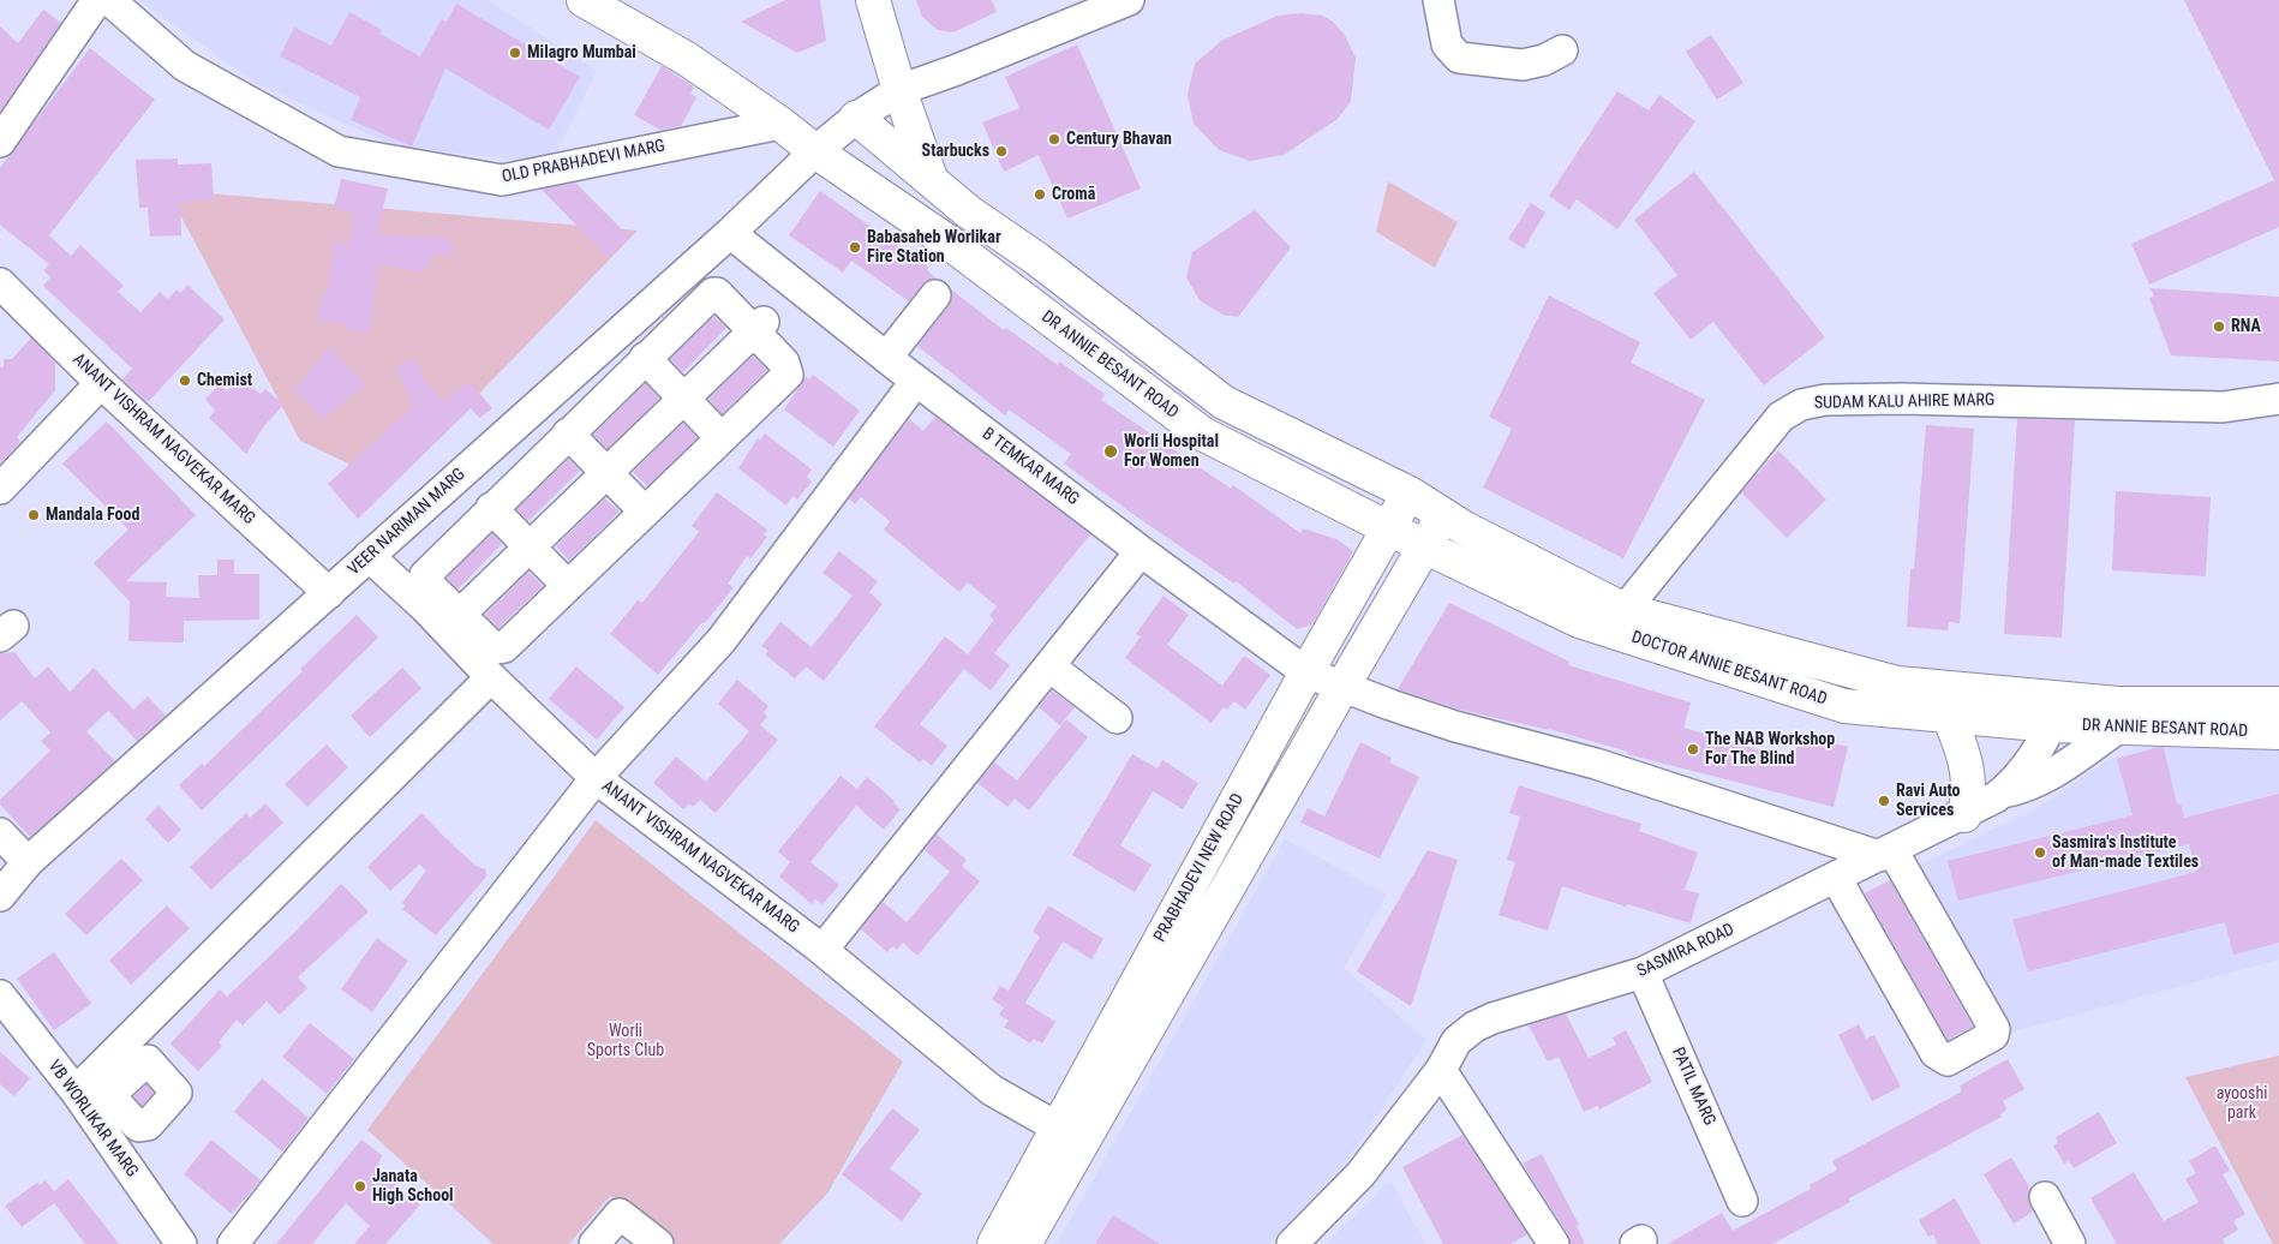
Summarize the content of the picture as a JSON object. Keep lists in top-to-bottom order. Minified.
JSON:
{"streets":{"main road":["DR ANNIE BESANT ROAD","DOCTOR ANNIE BESANT ROAD","PRABHADEVI NEW ROAD"],"street":["OLD PRABHADEVI MARG","SUDAM KALU AHIRE MARG","ANANT VISHRAM NAGVEKAR MARG","B TEMKAR MARG","VEER NARIMAN MARG","SASMIRA ROAD","PATIL MARG","VB WORLIKAR MARG"]},"crossings":[["OLD PRABHADEVI MARG","DR ANNIE BESANT ROAD"],["DR ANNIE BESANT ROAD","VEER NARIMAN MARG"],["DR ANNIE BESANT ROAD","DOCTOR ANNIE BESANT ROAD"],["DR ANNIE BESANT ROAD","PRABHADEVI NEW ROAD"],["DR ANNIE BESANT ROAD","SASMIRA ROAD"],["SUDAM KALU AHIRE MARG","DOCTOR ANNIE BESANT ROAD"],["ANANT VISHRAM NAGVEKAR MARG","VEER NARIMAN MARG"],["ANANT VISHRAM NAGVEKAR MARG","PRABHADEVI NEW ROAD"],["B TEMKAR MARG","VEER NARIMAN MARG"],["B TEMKAR MARG","PRABHADEVI NEW ROAD"],["B TEMKAR MARG","SASMIRA ROAD"],["DOCTOR ANNIE BESANT ROAD","PRABHADEVI NEW ROAD"],["DOCTOR ANNIE BESANT ROAD","SASMIRA ROAD"],["SASMIRA ROAD","PATIL MARG"]],"parks":["Worli Sports Club","ayooshi park"],"places":["Milagro Mumbai","Century Bhavan","Starbucks","Cromā","Babasaheb Worlikar Fire Station","RNA","Chemist","Worli Hospital For Women","Mandala Food","The NAB Workshop For The Blind","Ravi Auto Services","Sasmira's Institute of Man-made Textiles","Janata High School"]}
